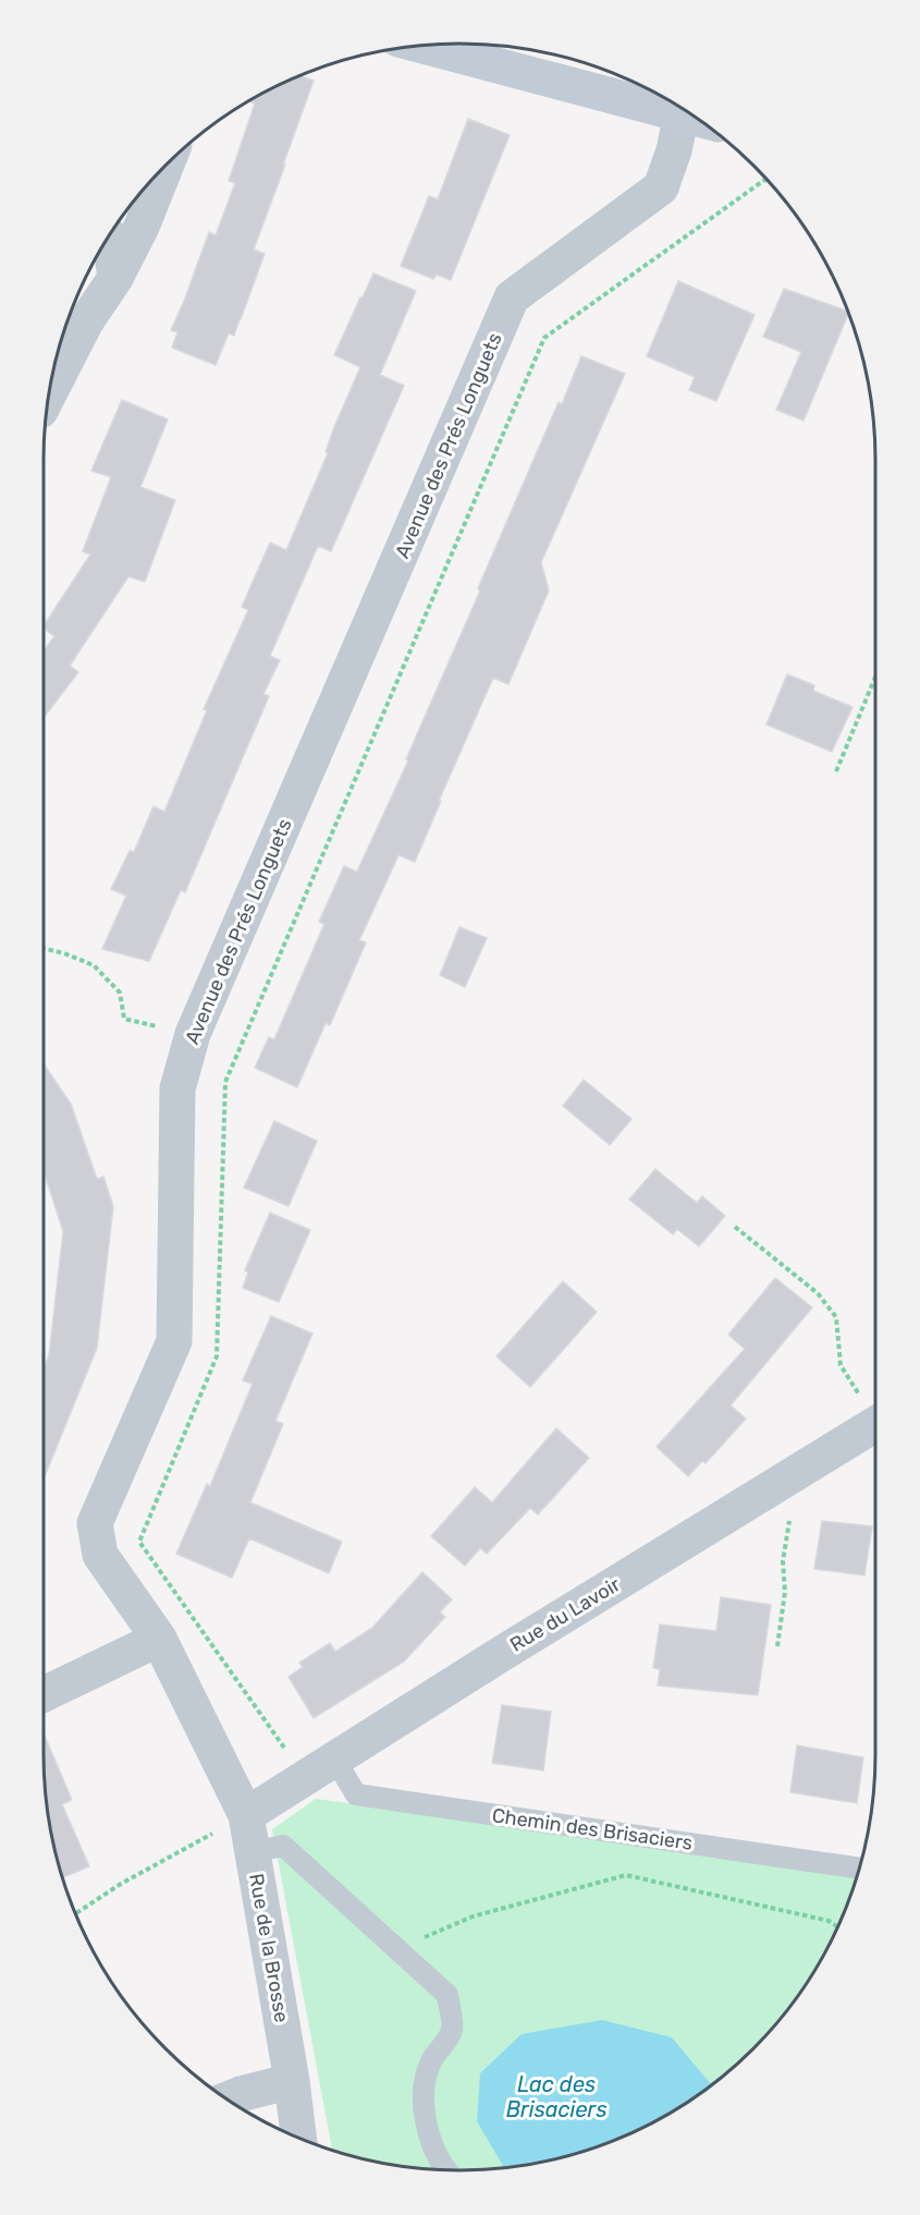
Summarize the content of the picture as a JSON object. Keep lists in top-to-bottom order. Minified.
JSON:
{"streets":{"street":["Avenue des Prés Longuets","Rue du Lavoir","Rue de la Brosse"],"lane":["Chemin des Brisaciers"]},"crossings":[["Avenue des Prés Longuets","Rue du Lavoir"],["Avenue des Prés Longuets","Rue de la Brosse"],["Rue du Lavoir","Chemin des Brisaciers"],["Rue du Lavoir","Rue de la Brosse"]],"water":["Lac des Brisaciers"]}
